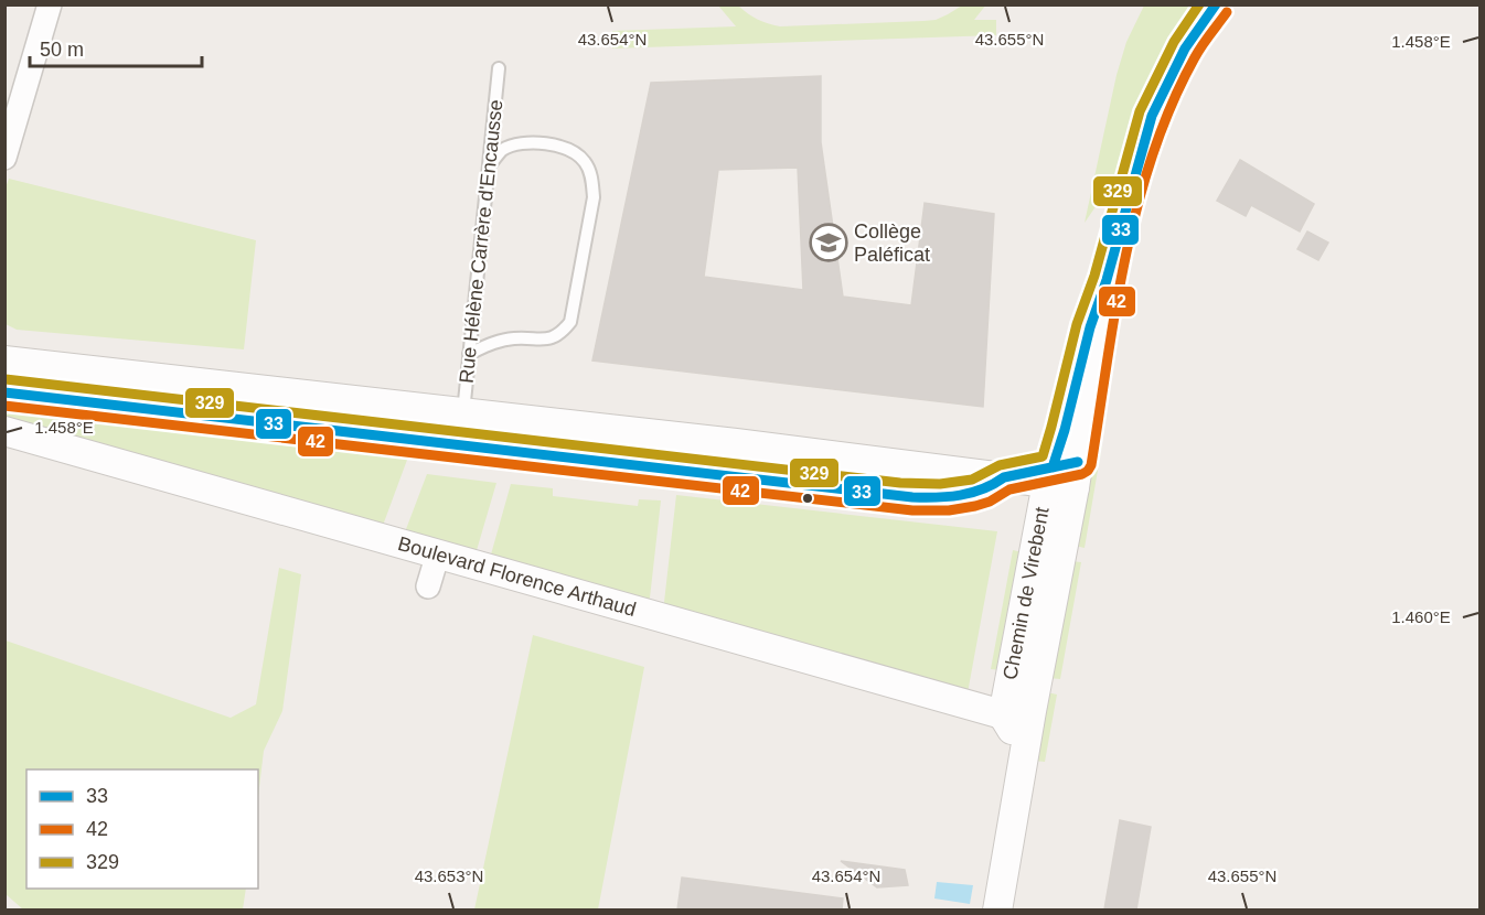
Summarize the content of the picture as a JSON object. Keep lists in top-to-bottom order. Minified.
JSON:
{"streets":{"street":["Boulevard Florence Arthaud","Chemin de Virebent"],"lane":["Rue Hélène Carrère d'Encausse"]},"crossings":[["Boulevard Florence Arthaud","Chemin de Virebent"]],"places":{"school or university":["Collège Paléficat"]},"lines":["transit line 33","transit line 329","transit line 42"],"legend":["33","42","329"],"scale_bar":"50 m","coordinates":["43.654°N","43.655°N","1.458°E","1.460°E","43.653°N"]}
